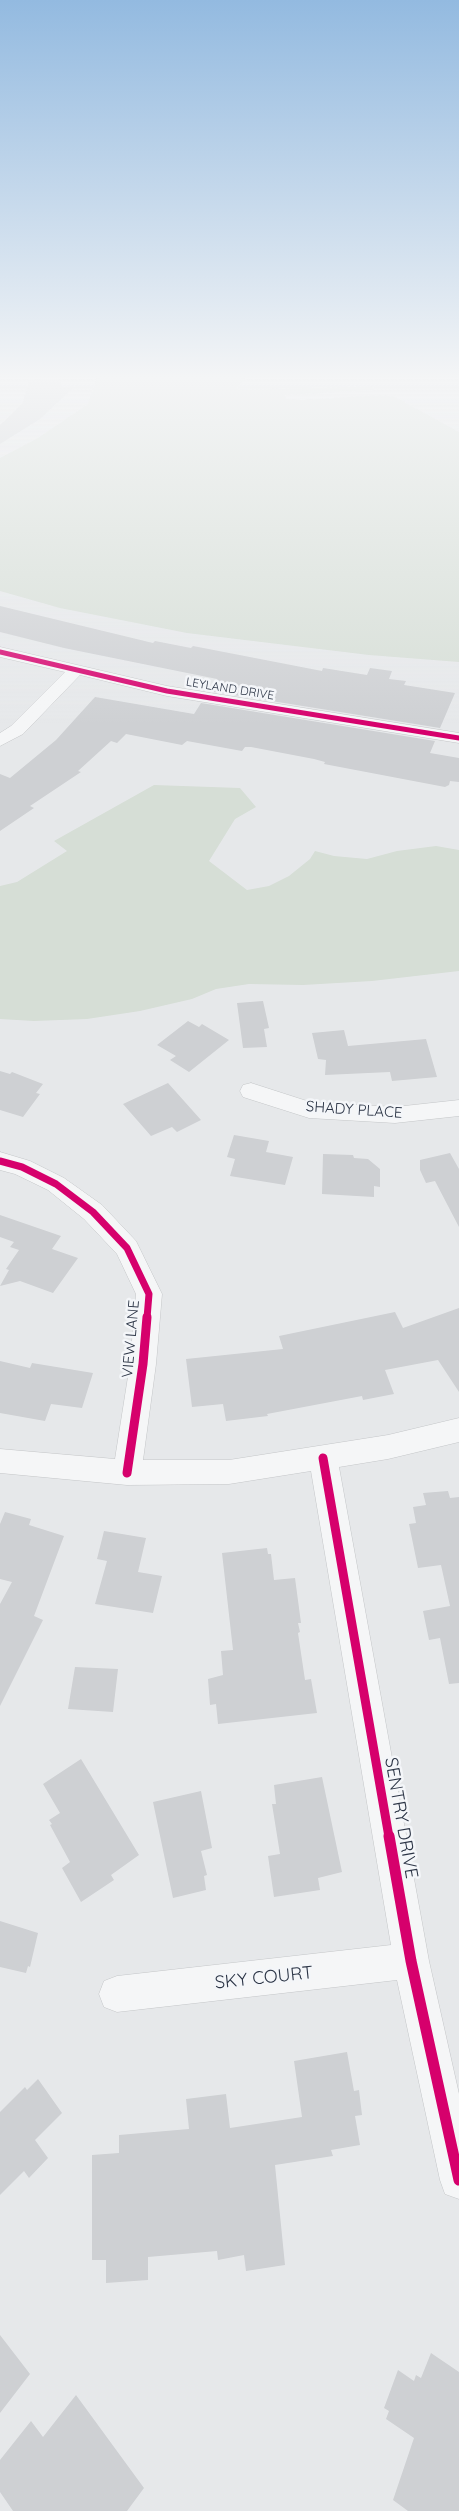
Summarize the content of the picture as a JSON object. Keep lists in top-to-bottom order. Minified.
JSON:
{"streets":{"street":["LEYLAND DRIVE","SHADY PLACE","VIEW LANE","SENTRY DRIVE","SKY COURT"]},"crossings":[["SENTRY DRIVE","SKY COURT"]]}
